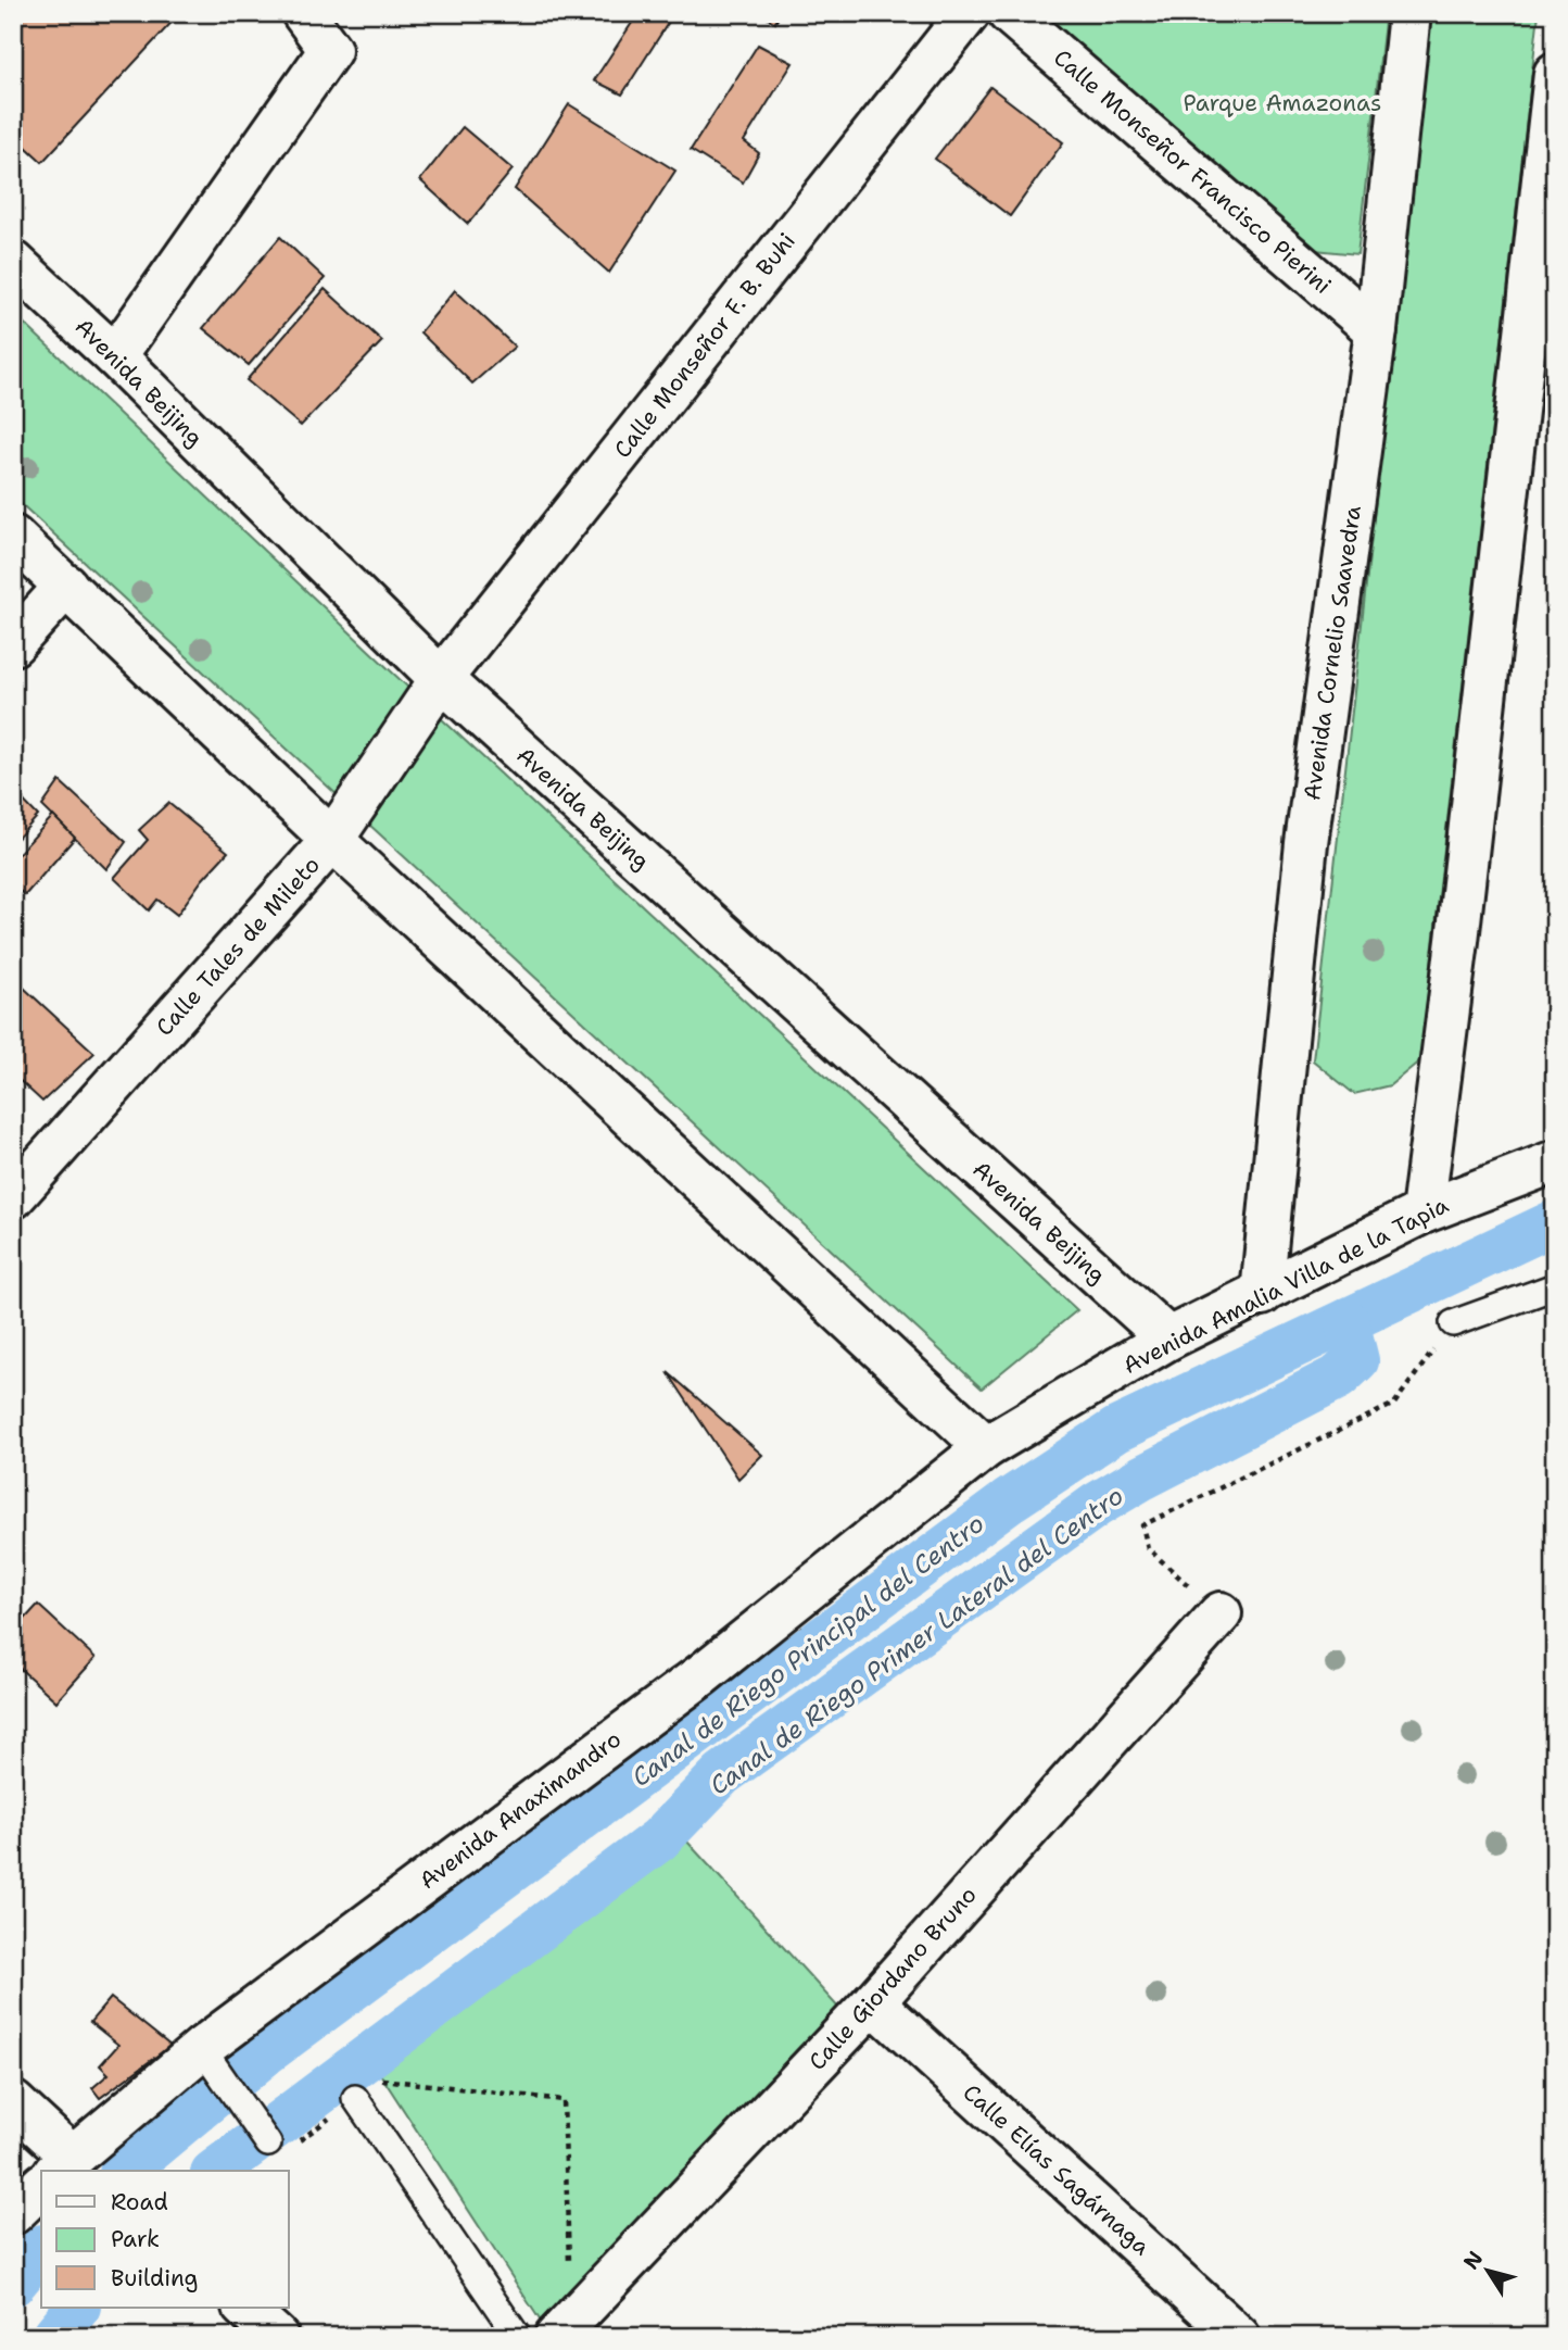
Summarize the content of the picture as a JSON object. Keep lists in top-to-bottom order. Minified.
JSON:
{"streets":{"street":["Calle Monseñor Francisco Pierini","Calle Monseñor F. B. Buhi","Avenida Beijing","Avenida Cornelio Saavedra","Calle Tales de Mileto","Avenida Amalia Villa de la Tapia","Avenida Anaximandro","Calle Giordano Bruno","Calle Elías Sagárnaga"]},"crossings":[["Calle Monseñor Francisco Pierini","Avenida Cornelio Saavedra"],["Calle Monseñor F. B. Buhi","Avenida Beijing"],["Calle Monseñor F. B. Buhi","Calle Tales de Mileto"],["Avenida Beijing","Calle Tales de Mileto"],["Avenida Beijing","Avenida Amalia Villa de la Tapia"],["Avenida Cornelio Saavedra","Avenida Amalia Villa de la Tapia"],["Avenida Amalia Villa de la Tapia","Avenida Anaximandro"],["Calle Giordano Bruno","Calle Elías Sagárnaga"]],"water":["Canal de Riego Primer Lateral del Centro","Canal de Riego Principal del Centro"],"parks":["Parque Amazonas"],"legend":["Road","Park","Building"],"north":"top left"}
